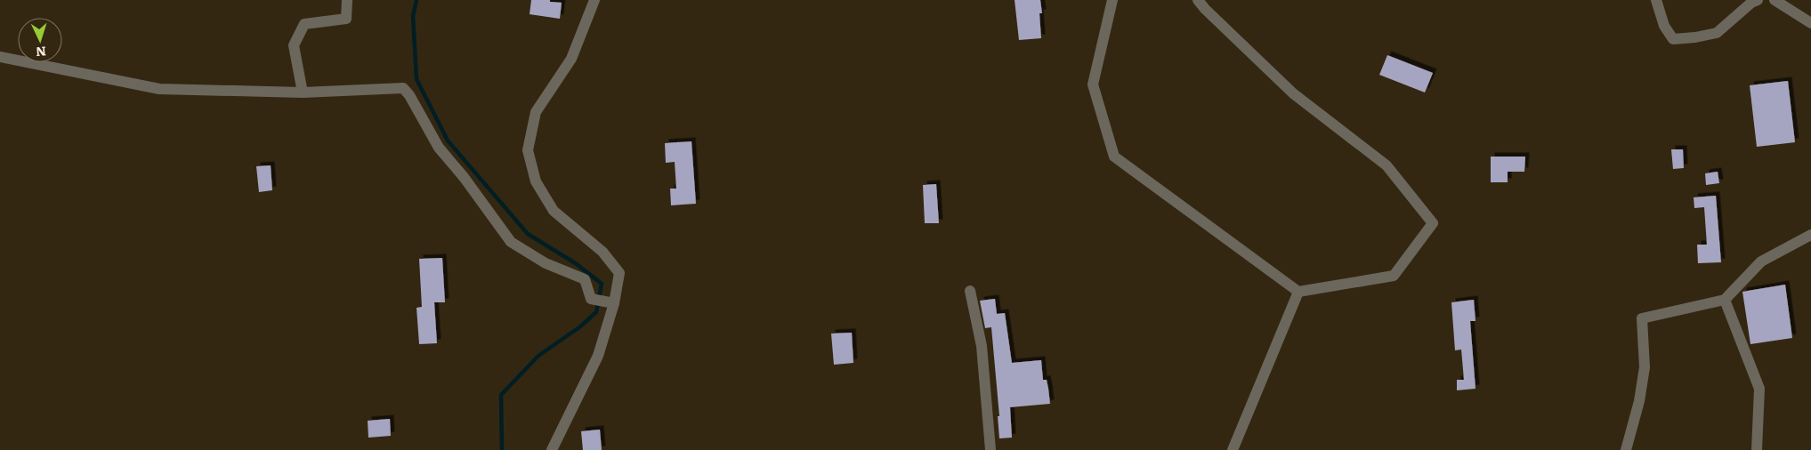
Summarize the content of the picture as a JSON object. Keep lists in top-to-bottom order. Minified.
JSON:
{"north":"bottom"}
